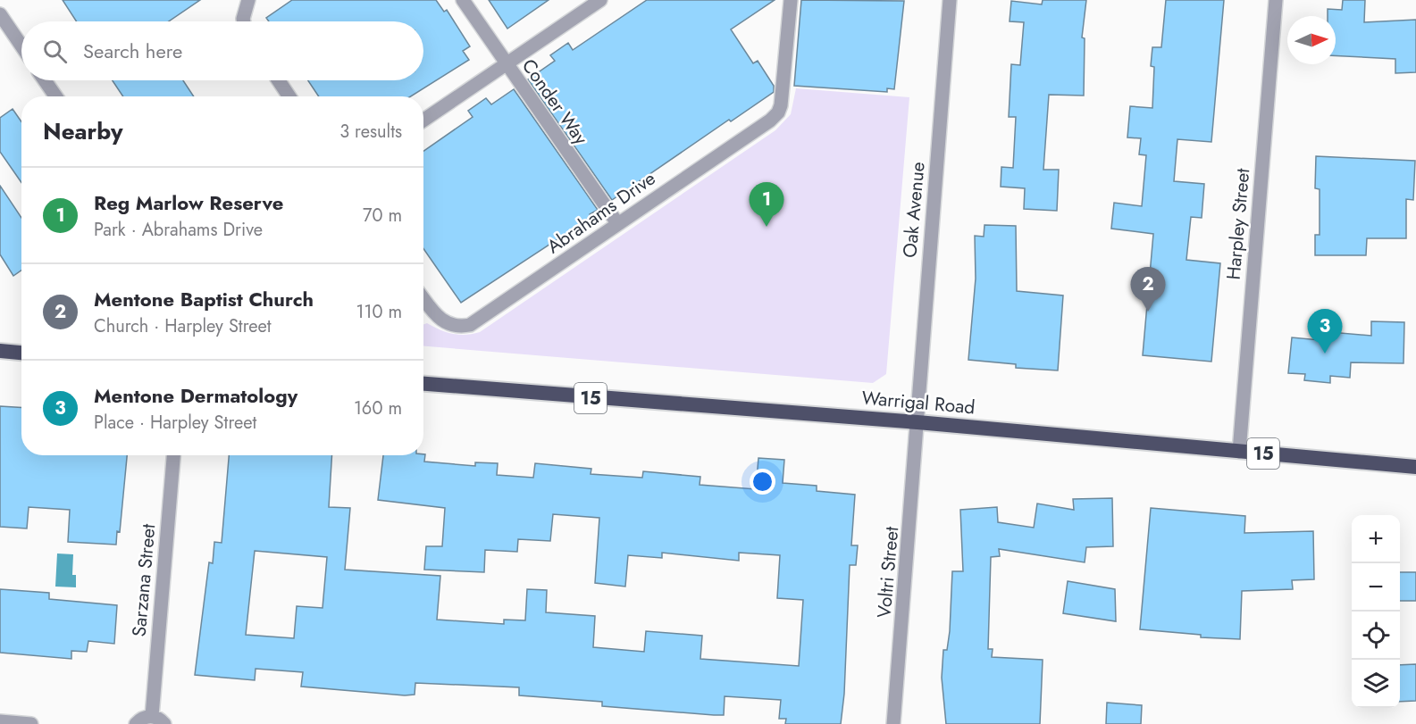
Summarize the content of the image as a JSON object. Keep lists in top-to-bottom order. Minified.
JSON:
{"streets":{"highway":["15","Warrigal Road"],"street":["Conder Way","Oak Avenue","Abrahams Drive","Harpley Street","Voltri Street","Sarzana Street"]},"crossings":[["Conder Way","Abrahams Drive"],["Oak Avenue","Warrigal Road"],["Oak Avenue","Voltri Street"],["Harpley Street","Warrigal Road"],["Warrigal Road","Voltri Street"]],"north":"right","page":{"search":"Search here","heading":["Nearby","3 results"],"list":[{"mark":"1","name":"Reg Marlow Reserve","note":"Park · Abrahams Drive","value":"70 m"},{"mark":"2","name":"Mentone Baptist Church","note":"Church · Harpley Street","value":"110 m"},{"mark":"3","name":"Mentone Dermatology","note":"Place · Harpley Street","value":"160 m"}],"pins":["1","2","3"],"map_buttons":["+","−"]}}
